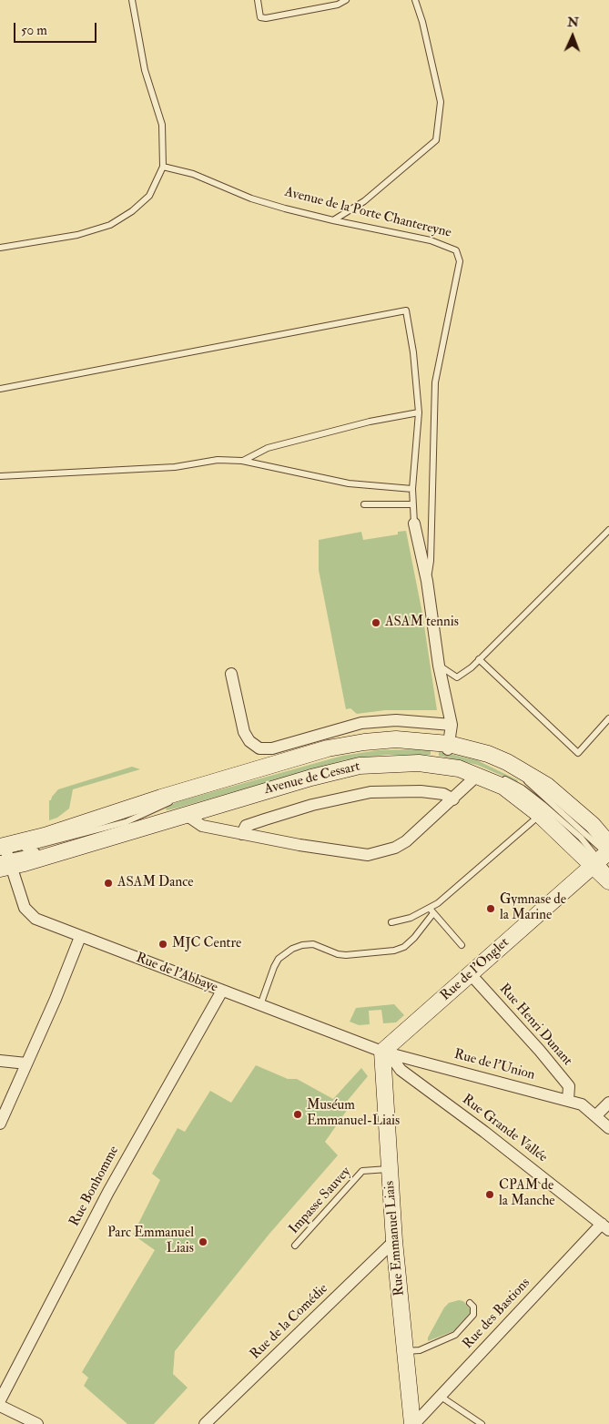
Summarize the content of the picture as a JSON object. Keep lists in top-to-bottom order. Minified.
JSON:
{"streets":{"main road":["Avenue de Cessart","Rue de l'Onglet","Rue Emmanuel Liais"],"street":["Avenue de la Porte Chantereyne","Rue de l'Abbaye","Rue Henri Dunant","Rue de l'Union","Rue Grande Vallée","Rue Bonhomme","Rue des Bastions","Rue de la Comédie"],"lane":["Impasse Sauvey"]},"crossings":[["Avenue de la Porte Chantereyne","Avenue de Cessart"],["Avenue de Cessart","Rue de l'Onglet"],["Avenue de Cessart","Rue de l'Abbaye"],["Rue de l'Onglet","Rue de l'Abbaye"],["Rue de l'Onglet","Rue Henri Dunant"],["Rue de l'Onglet","Rue de l'Union"],["Rue de l'Onglet","Rue Grande Vallée"],["Rue de l'Onglet","Rue Emmanuel Liais"],["Rue de l'Abbaye","Rue de l'Union"],["Rue de l'Abbaye","Rue Grande Vallée"],["Rue de l'Abbaye","Rue Bonhomme"],["Rue de l'Abbaye","Rue Emmanuel Liais"],["Rue Henri Dunant","Rue de l'Union"],["Rue de l'Union","Rue Grande Vallée"],["Rue de l'Union","Rue Emmanuel Liais"],["Rue Grande Vallée","Rue Emmanuel Liais"],["Rue Grande Vallée","Rue des Bastions"],["Impasse Sauvey","Rue Emmanuel Liais"],["Rue Emmanuel Liais","Rue des Bastions"],["Rue Emmanuel Liais","Rue de la Comédie"]],"places":["ASAM tennis","ASAM Dance","Gymnase de la Marine","MJC Centre","Muséum Emmanuel-Liais","CPAM de la Manche","Parc Emmanuel Liais"],"scale_bar":"50 m","north":"top"}
